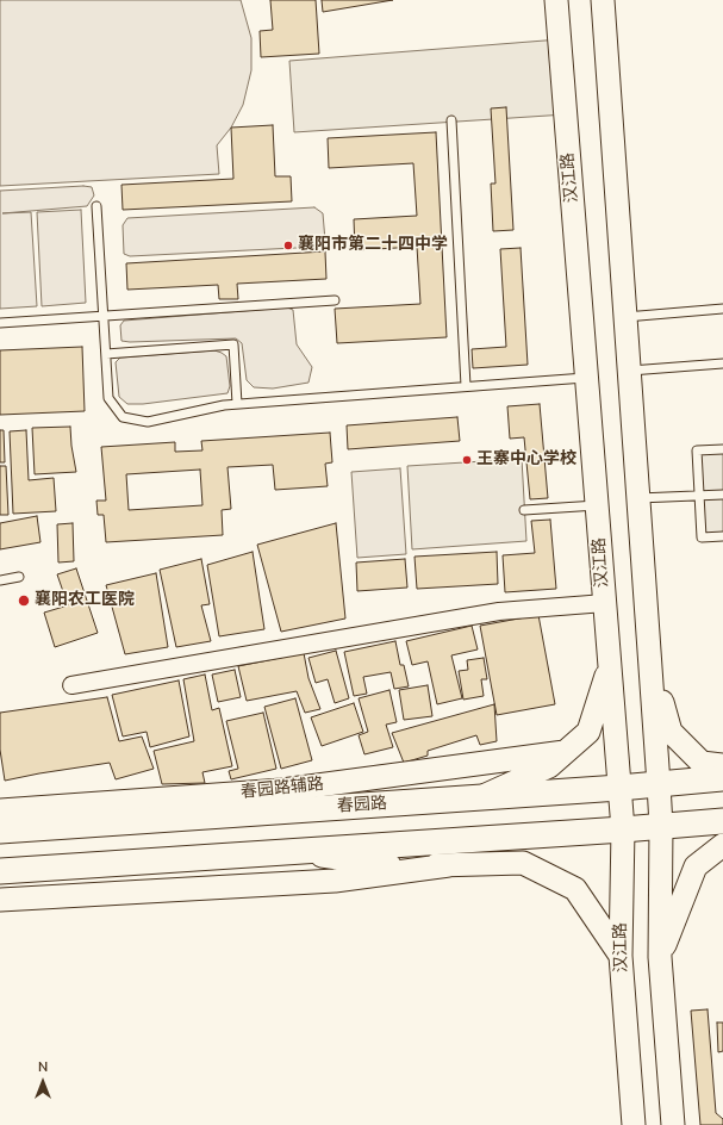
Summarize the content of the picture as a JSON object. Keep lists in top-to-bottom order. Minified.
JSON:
{"streets":{"main road":["汉江路","春园路辅路","春园路"]},"crossings":[["汉江路","春园路"]],"places":["襄阳市第二十四中学","王寨中心学校","襄阳农工医院"],"north":"top"}
